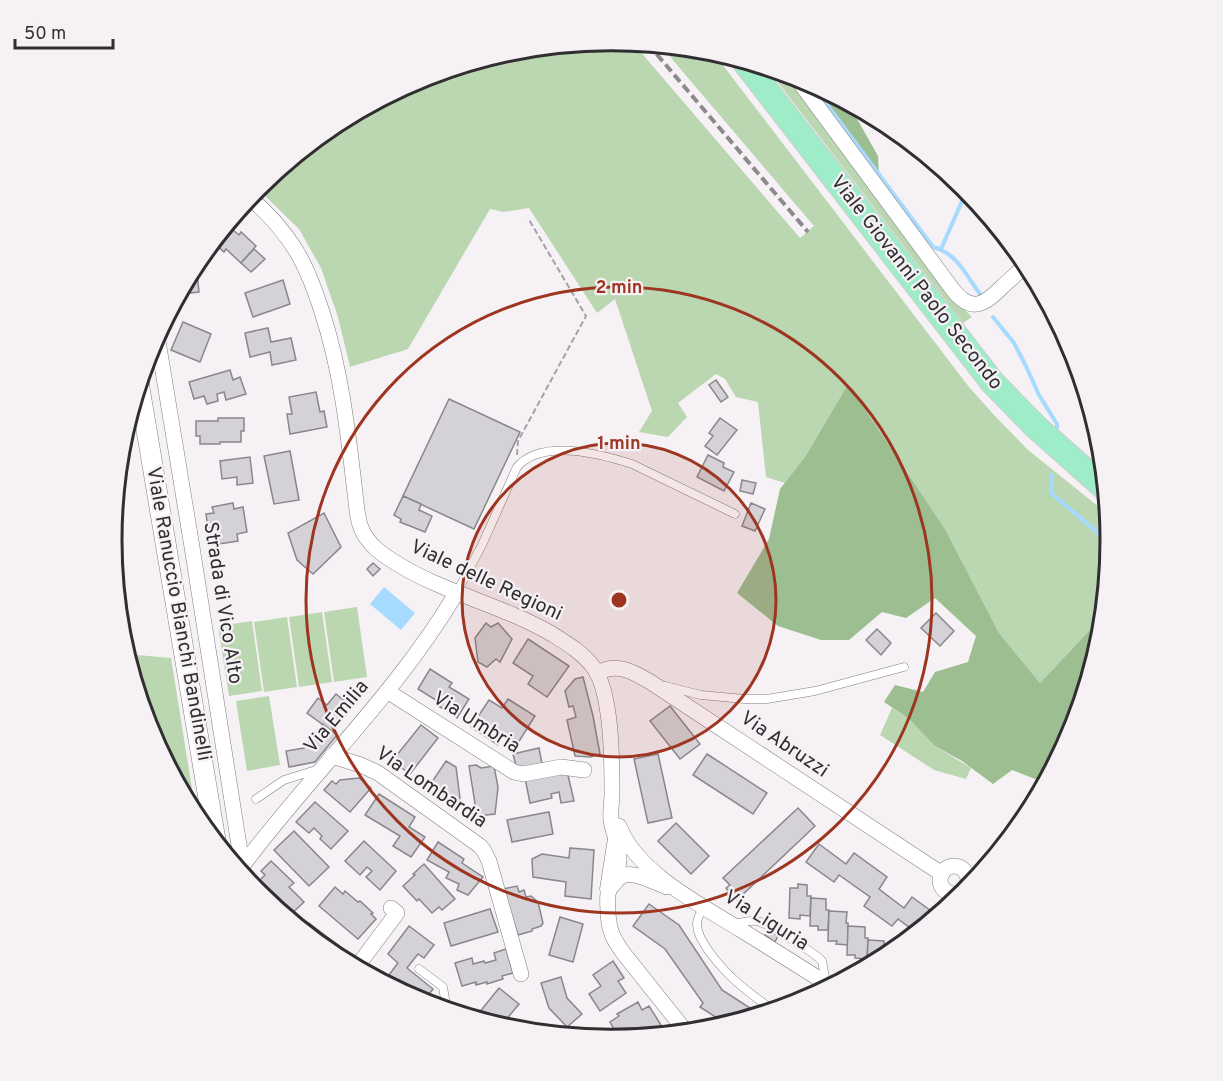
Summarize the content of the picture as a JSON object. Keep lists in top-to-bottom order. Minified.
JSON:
{"streets":{"main road":["Viale Giovanni Paolo Secondo"],"street":["Viale delle Regioni","Strada di Vico Alto","Viale Ranuccio Bianchi Bandinelli","Via Emilia","Via Umbria","Via Abruzzi","Via Lombardia","Via Liguria"]},"crossings":[["Viale delle Regioni","Via Emilia"],["Viale delle Regioni","Via Abruzzi"],["Viale delle Regioni","Via Liguria"],["Via Emilia","Via Umbria"],["Via Emilia","Via Lombardia"]],"scale_bar":"50 m","rings":["2 min","1 min"]}
